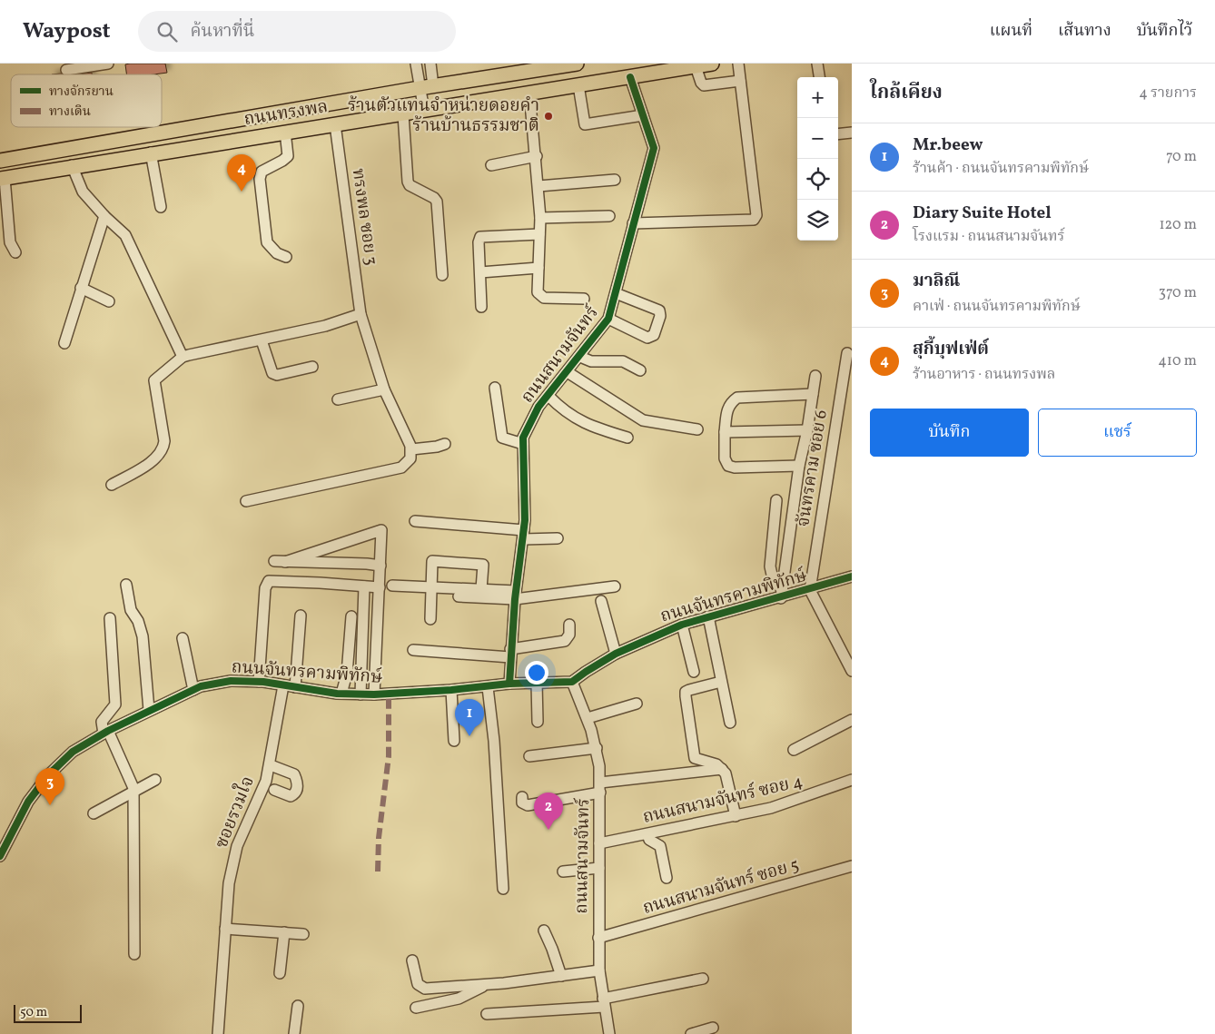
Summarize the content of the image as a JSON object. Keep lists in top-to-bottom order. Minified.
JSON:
{"streets":{"main road":["ถนนทรงพล"],"street":["ทรงพล ซอย 3","ถนนสนามจันทร์","จันทรคาม ซอย 6","ถนนจันทรคามพิทักษ์","ถนนสนามจันทร์ ซอย 4","ซอยรวมใจ","ถนนสนามจันทร์ ซอย 5"]},"crossings":[["ถนนทรงพล","ทรงพล ซอย 3"],["ถนนทรงพล","ถนนสนามจันทร์"],["ถนนสนามจันทร์","ถนนจันทรคามพิทักษ์"],["ถนนสนามจันทร์","ถนนสนามจันทร์ ซอย 4"],["ถนนสนามจันทร์","ถนนสนามจันทร์ ซอย 5"],["จันทรคาม ซอย 6","ถนนจันทรคามพิทักษ์"],["ถนนจันทรคามพิทักษ์","ซอยรวมใจ"]],"places":["ร้านตัวแทนจำหน่ายดอยคำ ร้านบ้านธรรมชาติ"],"legend":["ทางจักรยาน","ทางเดิน"],"scale_bar":"50 m","page":{"header":"Waypost","search":"ค้นหาที่นี่","nav":["แผนที่","เส้นทาง","บันทึกไว้"],"heading":["ใกล้เคียง","4 รายการ"],"map_buttons":["+","−"],"list":[{"mark":"1","name":"Mr.beew","note":"ร้านค้า · ถนนจันทรคามพิทักษ์","value":"70 m"},{"mark":"2","name":"Diary Suite Hotel","note":"โรงแรม · ถนนสนามจันทร์","value":"120 m"},{"mark":"3","name":"มาลิณี","note":"คาเฟ่ · ถนนจันทรคามพิทักษ์","value":"370 m"},{"mark":"4","name":"สุกี้บุฟเฟ่ต์","note":"ร้านอาหาร · ถนนทรงพล","value":"410 m"}],"pins":["4","1","3","2"],"buttons":["บันทึก","แชร์"],"scale":"50 m"}}
